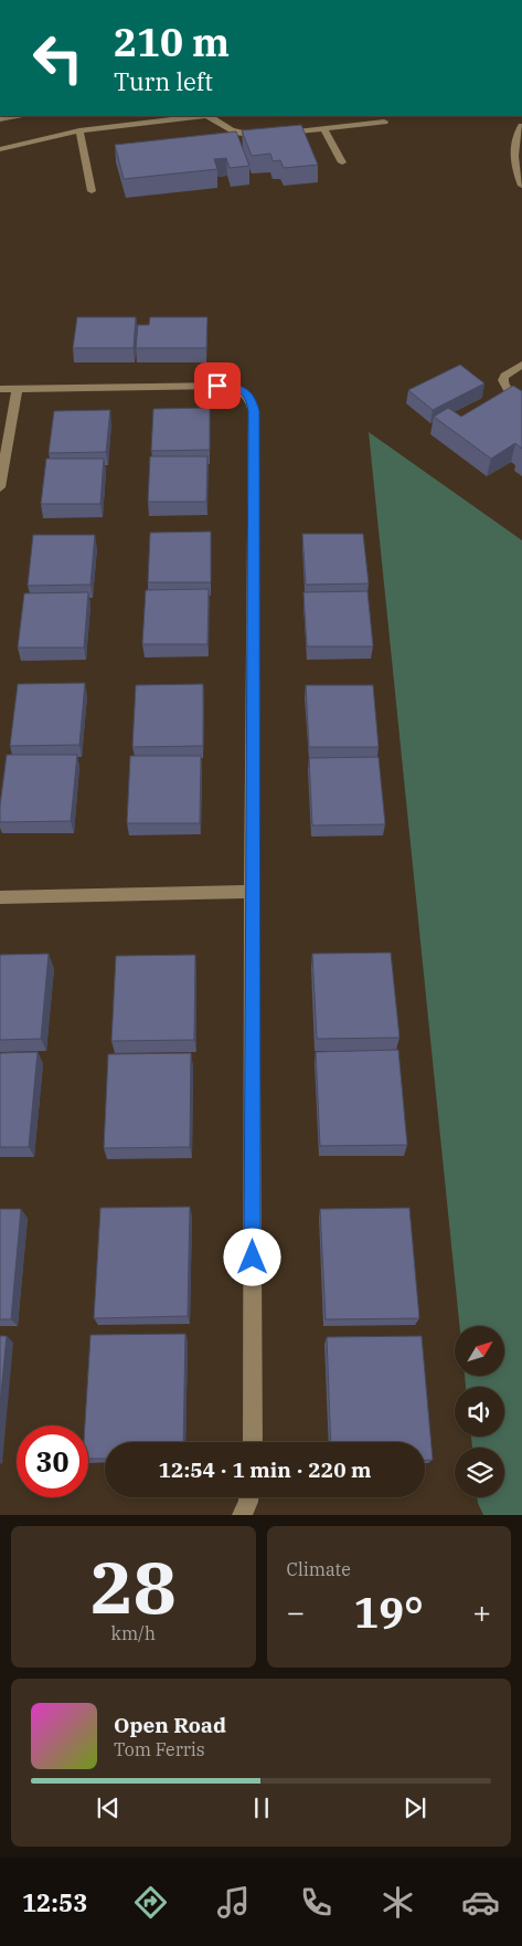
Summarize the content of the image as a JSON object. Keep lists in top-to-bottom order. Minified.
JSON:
{"north":"top right","page":{"turn":["210 m","Turn left"],"limit":"30","trip":"12:54 · 1 min · 220 m","tile":[["28","km/h"],"Climate"],"heat":["−","19°","+"],"song":["Open Road","Tom Ferris"],"tabs":"12:53"}}
